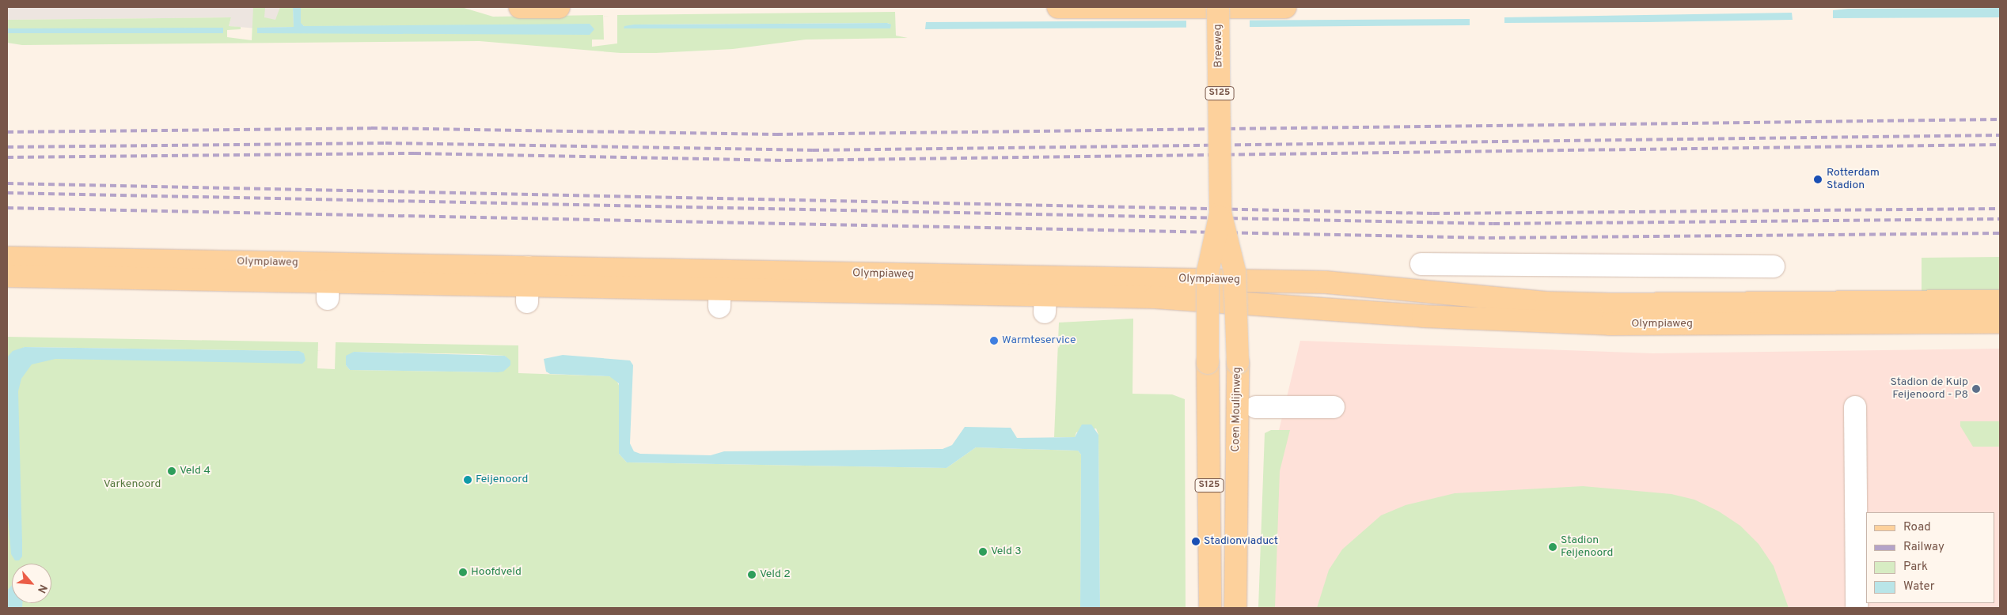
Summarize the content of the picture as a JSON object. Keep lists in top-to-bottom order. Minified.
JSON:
{"streets":{"main road":["Breeweg","S125","Olympiaweg","Coen Moulijnweg"]},"crossings":[["Breeweg","Coen Moulijnweg"]],"parks":["Varkenoord"],"places":["Rotterdam Stadion","Warmteservice","Stadion de Kuip Feijenoord - P8","Veld 4","Feijenoord","Stadionviaduct","Stadion Feijenoord","Veld 3","Hoofdveld","Veld 2"],"legend":["Road","Railway","Park","Water"],"north":"bottom right"}
